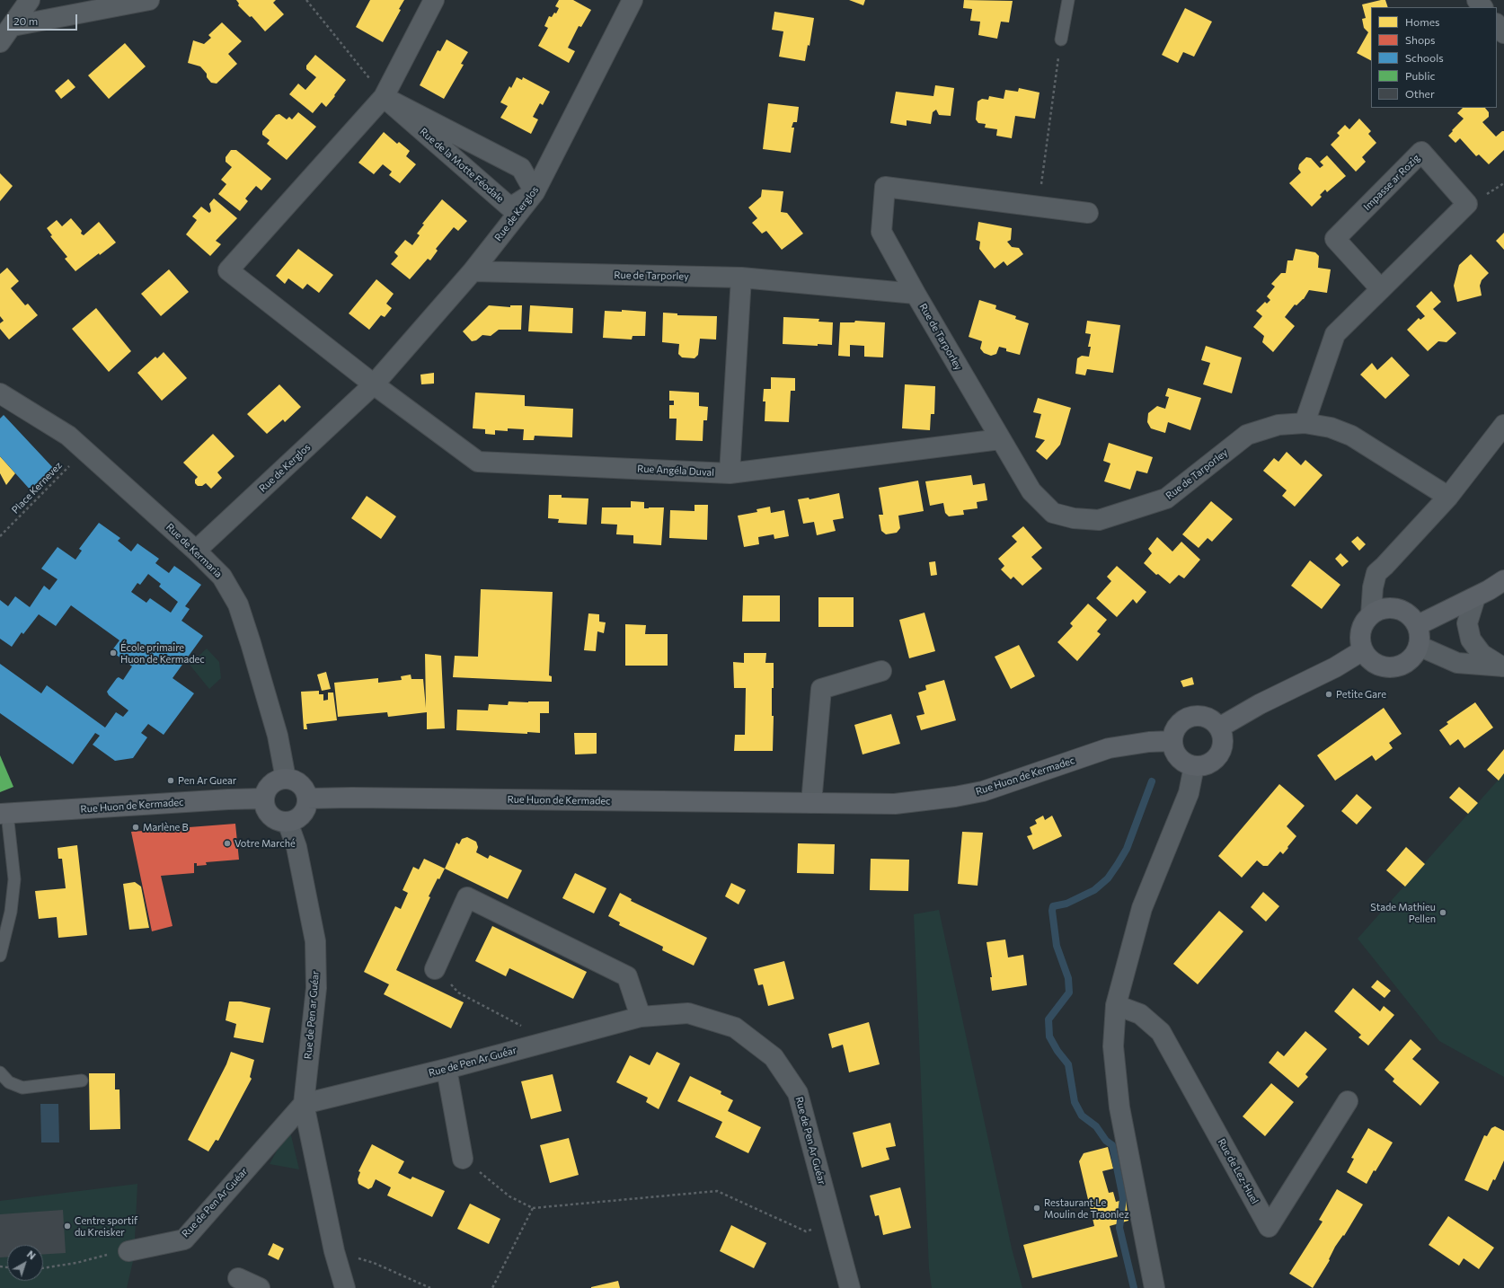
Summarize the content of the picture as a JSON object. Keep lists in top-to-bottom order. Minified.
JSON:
{"streets":{"street":["Rue de la Motte Féodale","Impasse ar Rozig","Rue de Kerglos","Rue de Tarporley","Rue Angéla Duval","Rue de Kermaria","Rue Huon de Kermadec","Rue de Pen ar Guéar","Rue de Pen Ar Guéar","Rue de Lez-Huel"],"path":["Place Kernevez"]},"crossings":[["Rue de la Motte Féodale","Rue de Kerglos"],["Impasse ar Rozig","Rue de Tarporley"],["Rue de Kerglos","Rue de Tarporley"],["Rue de Kerglos","Rue Angéla Duval"],["Rue de Kerglos","Rue de Kermaria"],["Rue de Tarporley","Rue Angéla Duval"],["Place Kernevez","Rue de Kermaria"],["Rue de Kermaria","Rue Huon de Kermadec"],["Rue de Kermaria","Rue de Pen ar Guéar"],["Rue Huon de Kermadec","Rue de Pen ar Guéar"],["Rue de Pen ar Guéar","Rue de Pen Ar Guéar"]],"places":["École primaire Huon de Kermadec","Petite Gare","Pen Ar Guear","Marlène B","Votre Marché","Stade Mathieu Pellen","Restaurant Le Moulin de Traonlez","Centre sportif du Kreisker"],"legend":["Homes","Shops","Schools","Public","Other"],"scale_bar":"20 m","north":"top right"}
